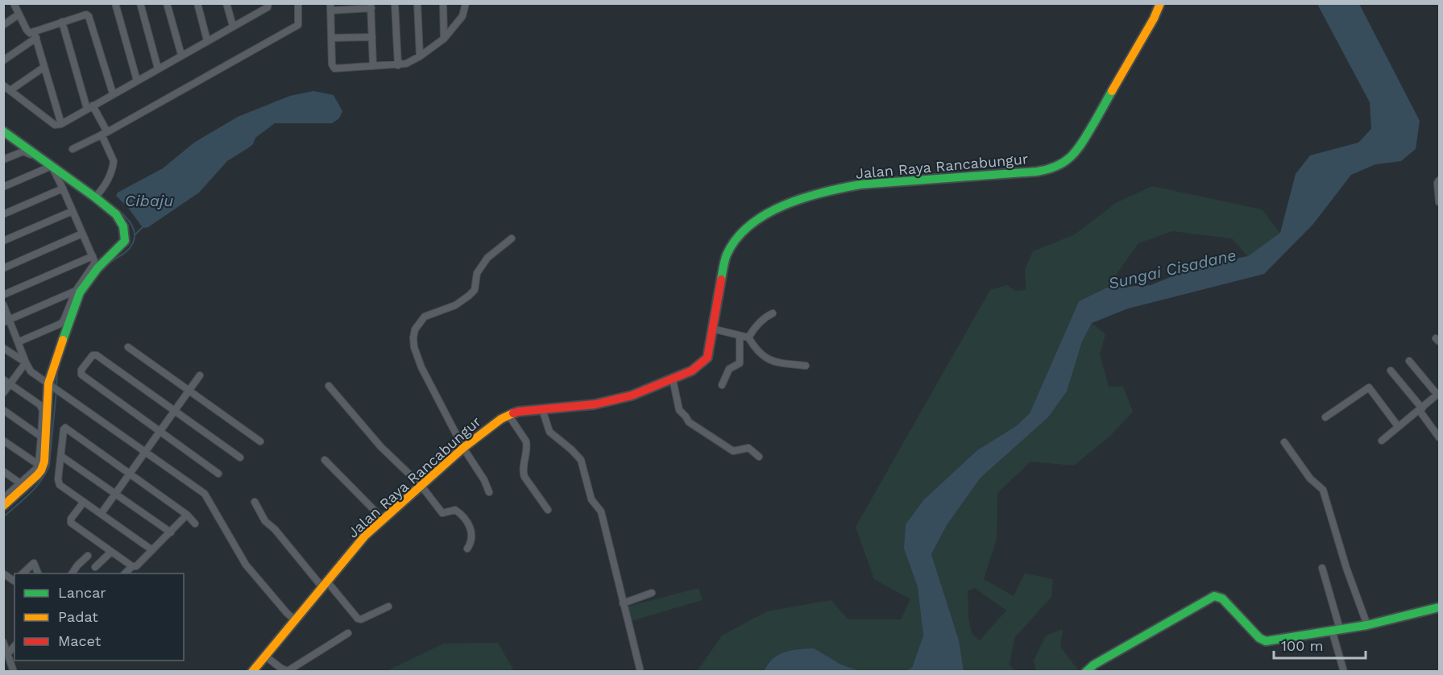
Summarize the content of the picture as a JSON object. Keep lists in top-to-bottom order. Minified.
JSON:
{"streets":{"main road":["Jalan Raya Rancabungur"]},"water":["Cibaju","Sungai Cisadane"],"legend":["Lancar","Padat","Macet"],"scale_bar":"100 m"}
